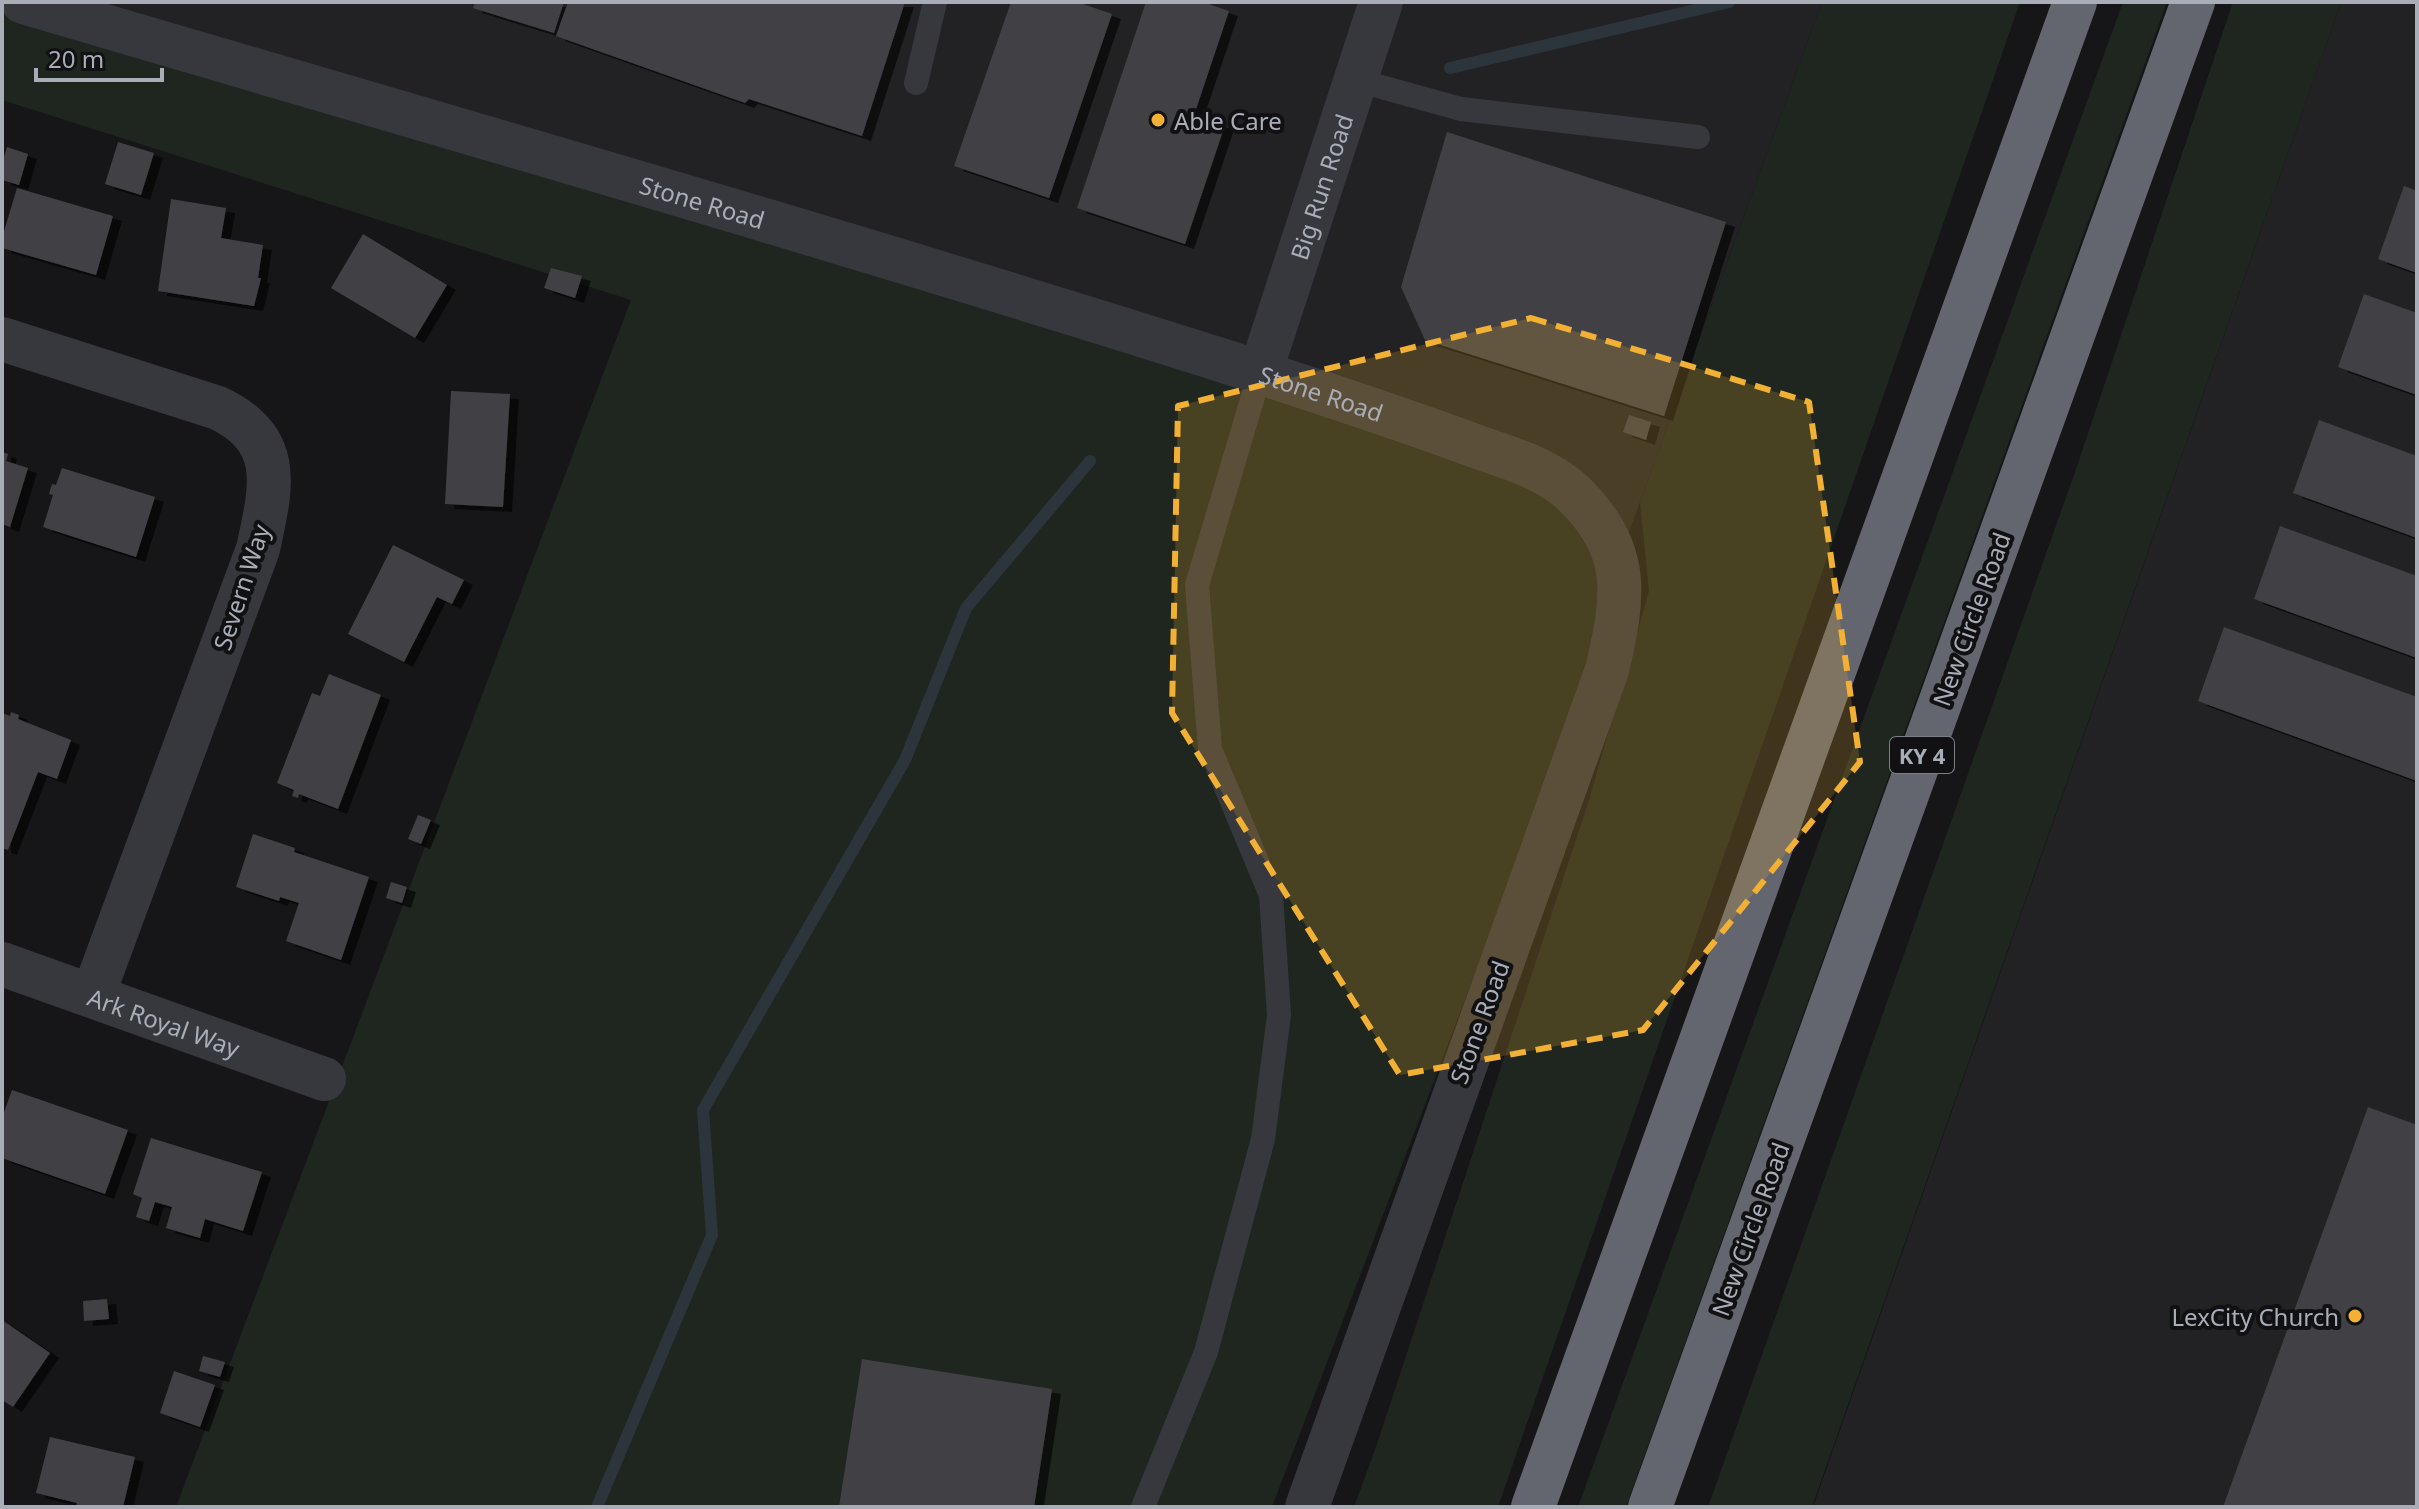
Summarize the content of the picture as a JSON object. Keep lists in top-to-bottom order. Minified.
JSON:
{"streets":{"highway":["New Circle Road","KY 4"],"street":["Big Run Road","Stone Road","Severn Way","Ark Royal Way"]},"crossings":[["Big Run Road","Stone Road"],["Severn Way","Ark Royal Way"]],"places":["Able Care","LexCity Church"],"scale_bar":"20 m"}
